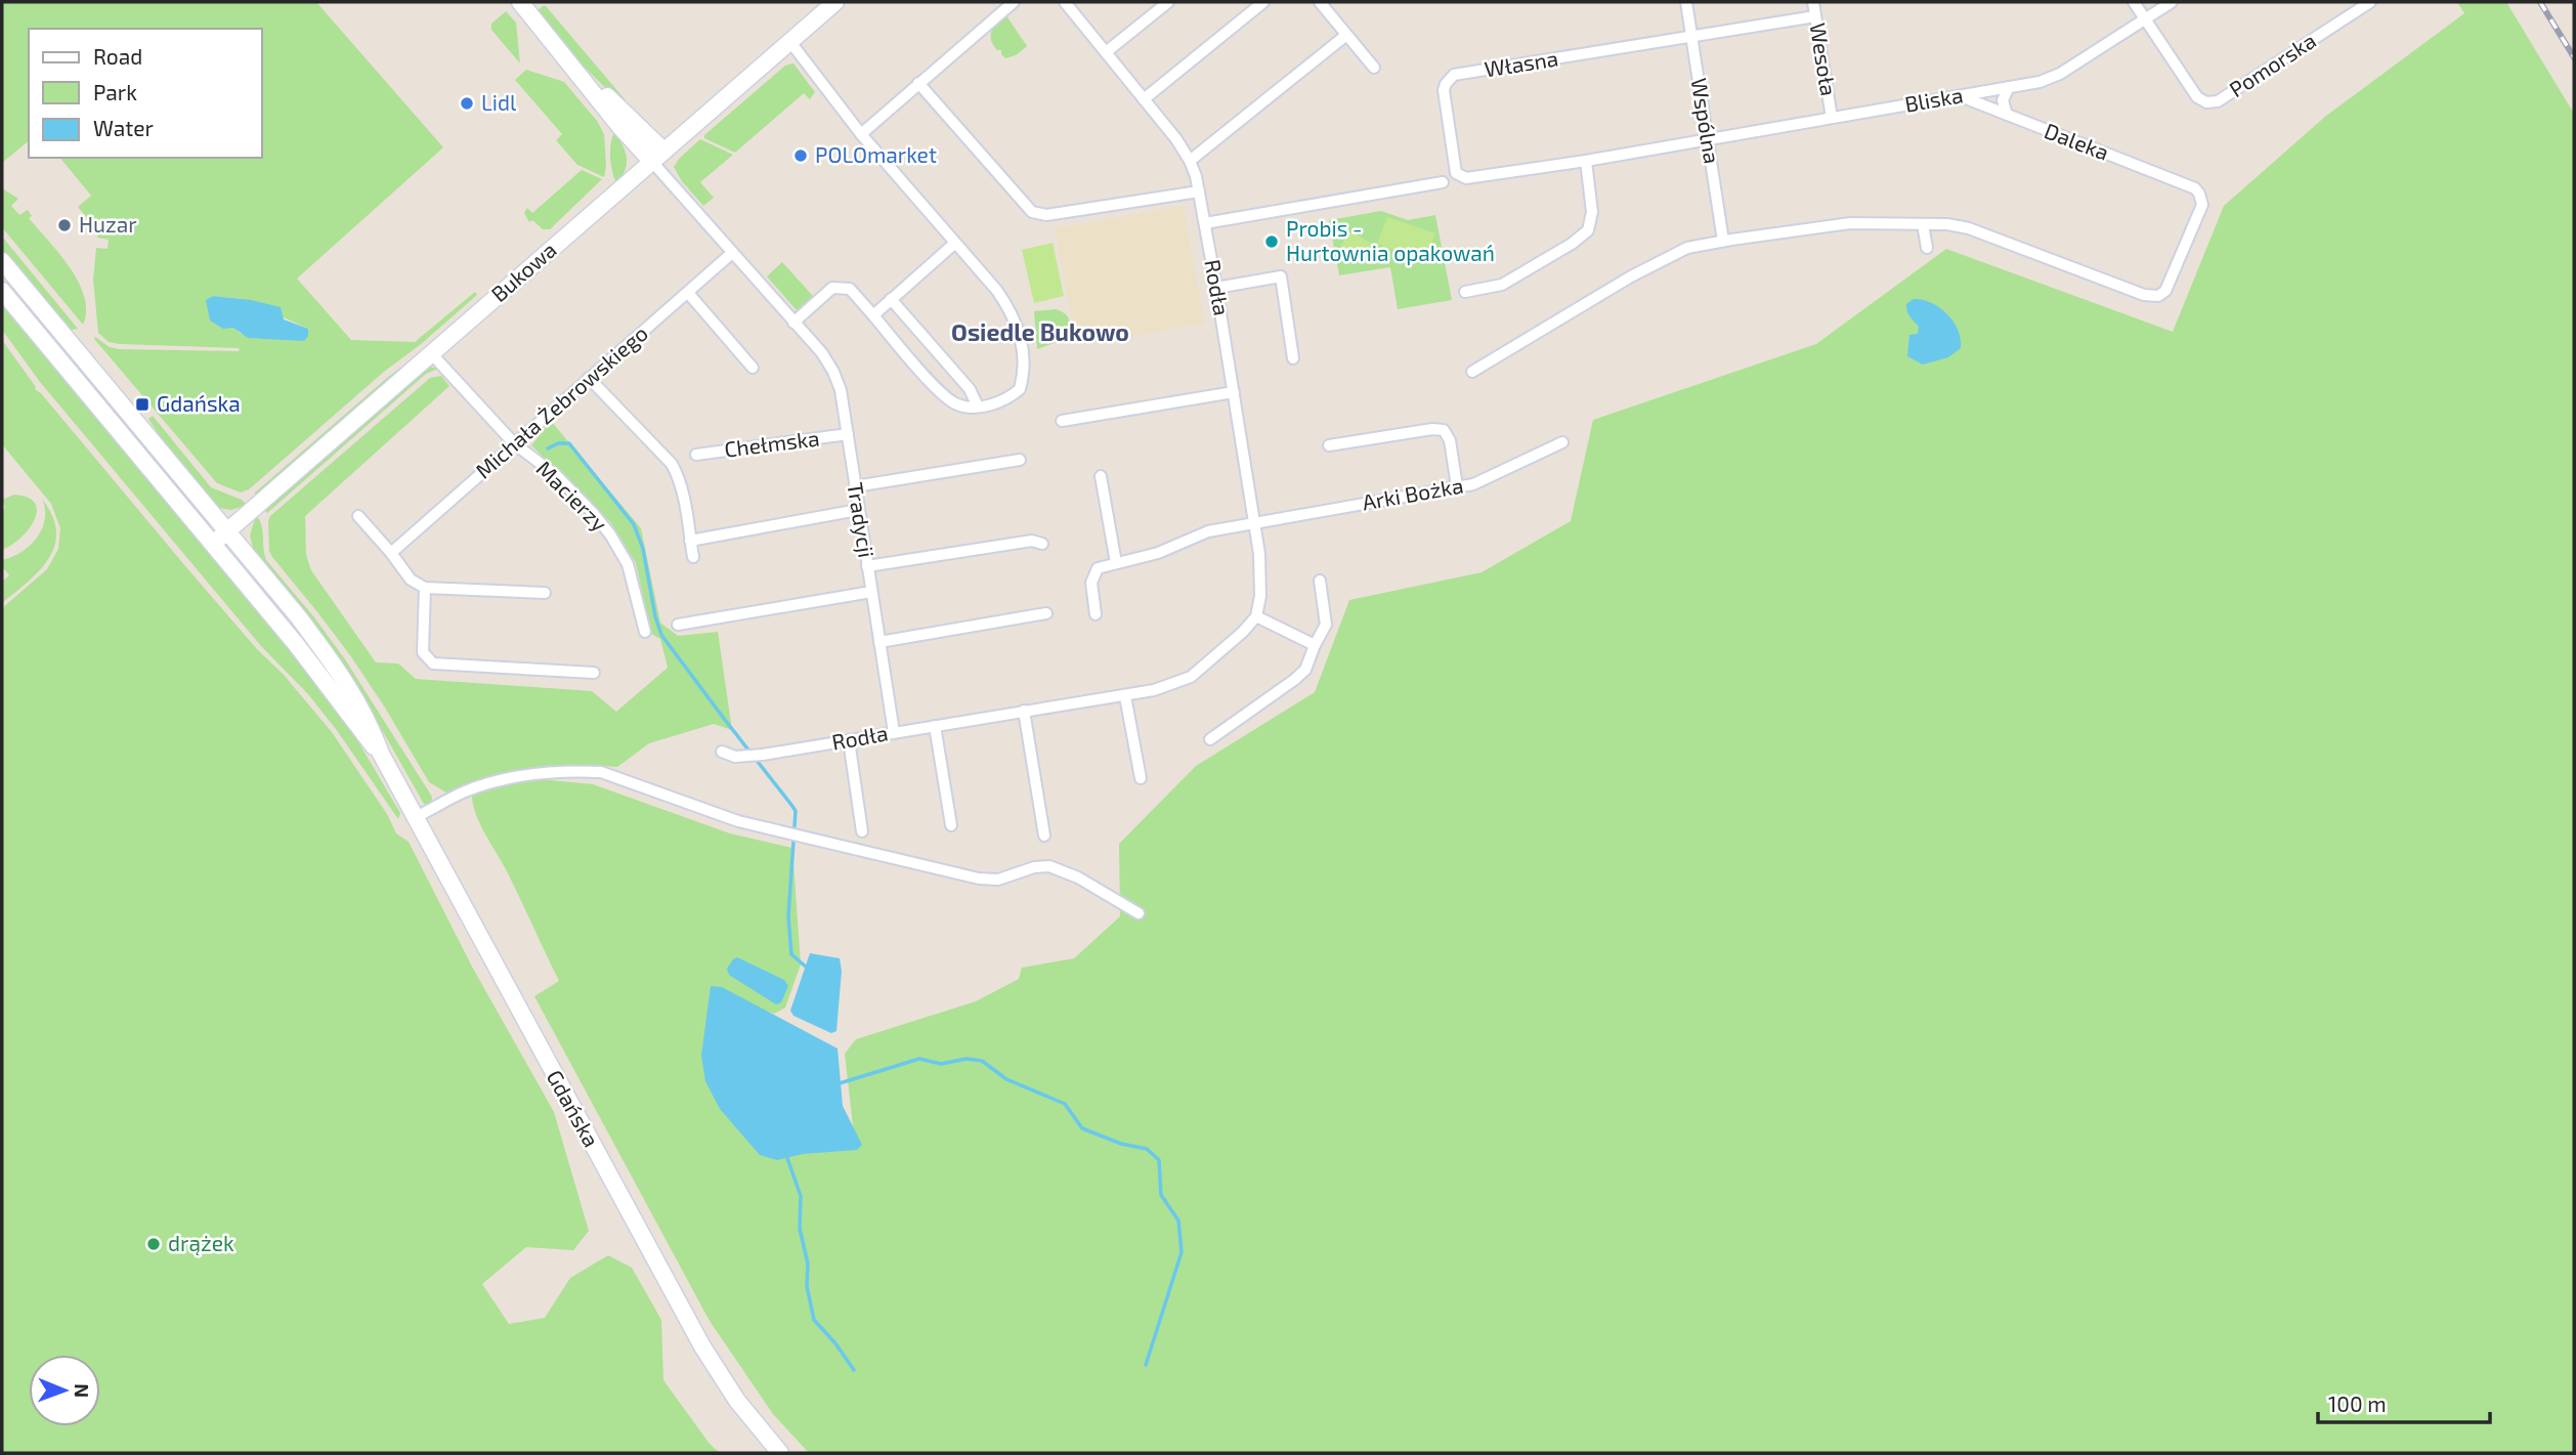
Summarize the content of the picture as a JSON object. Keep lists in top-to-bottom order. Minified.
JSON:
{"streets":{"main road":["Bukowa","Gdańska"],"street":["Wesoła","Własna","Pomorska","Bliska","Wspólna","Daleka","Rodła","Michała Żebrowskiego","Chełmska","Arki Bożka","Macierzy","Tradycji"]},"crossings":[["Wesoła","Własna"],["Wesoła","Bliska"],["Własna","Bliska"],["Własna","Wspólna"],["Pomorska","Bliska"],["Bliska","Wspólna"],["Bliska","Daleka"],["Bukowa","Macierzy"],["Bukowa","Tradycji"],["Bukowa","Gdańska"],["Rodła","Arki Bożka"],["Rodła","Tradycji"],["Michała Żebrowskiego","Macierzy"],["Michała Żebrowskiego","Tradycji"],["Chełmska","Tradycji"]],"districts":["Osiedle Bukowo"],"places":{"other":["Lidl","POLOmarket","Huzar","Probis - Hurtownia opakowań","drążek"],"transit":["Gdańska"]},"legend":["Road","Park","Water"],"scale_bar":"100 m","north":"right"}
